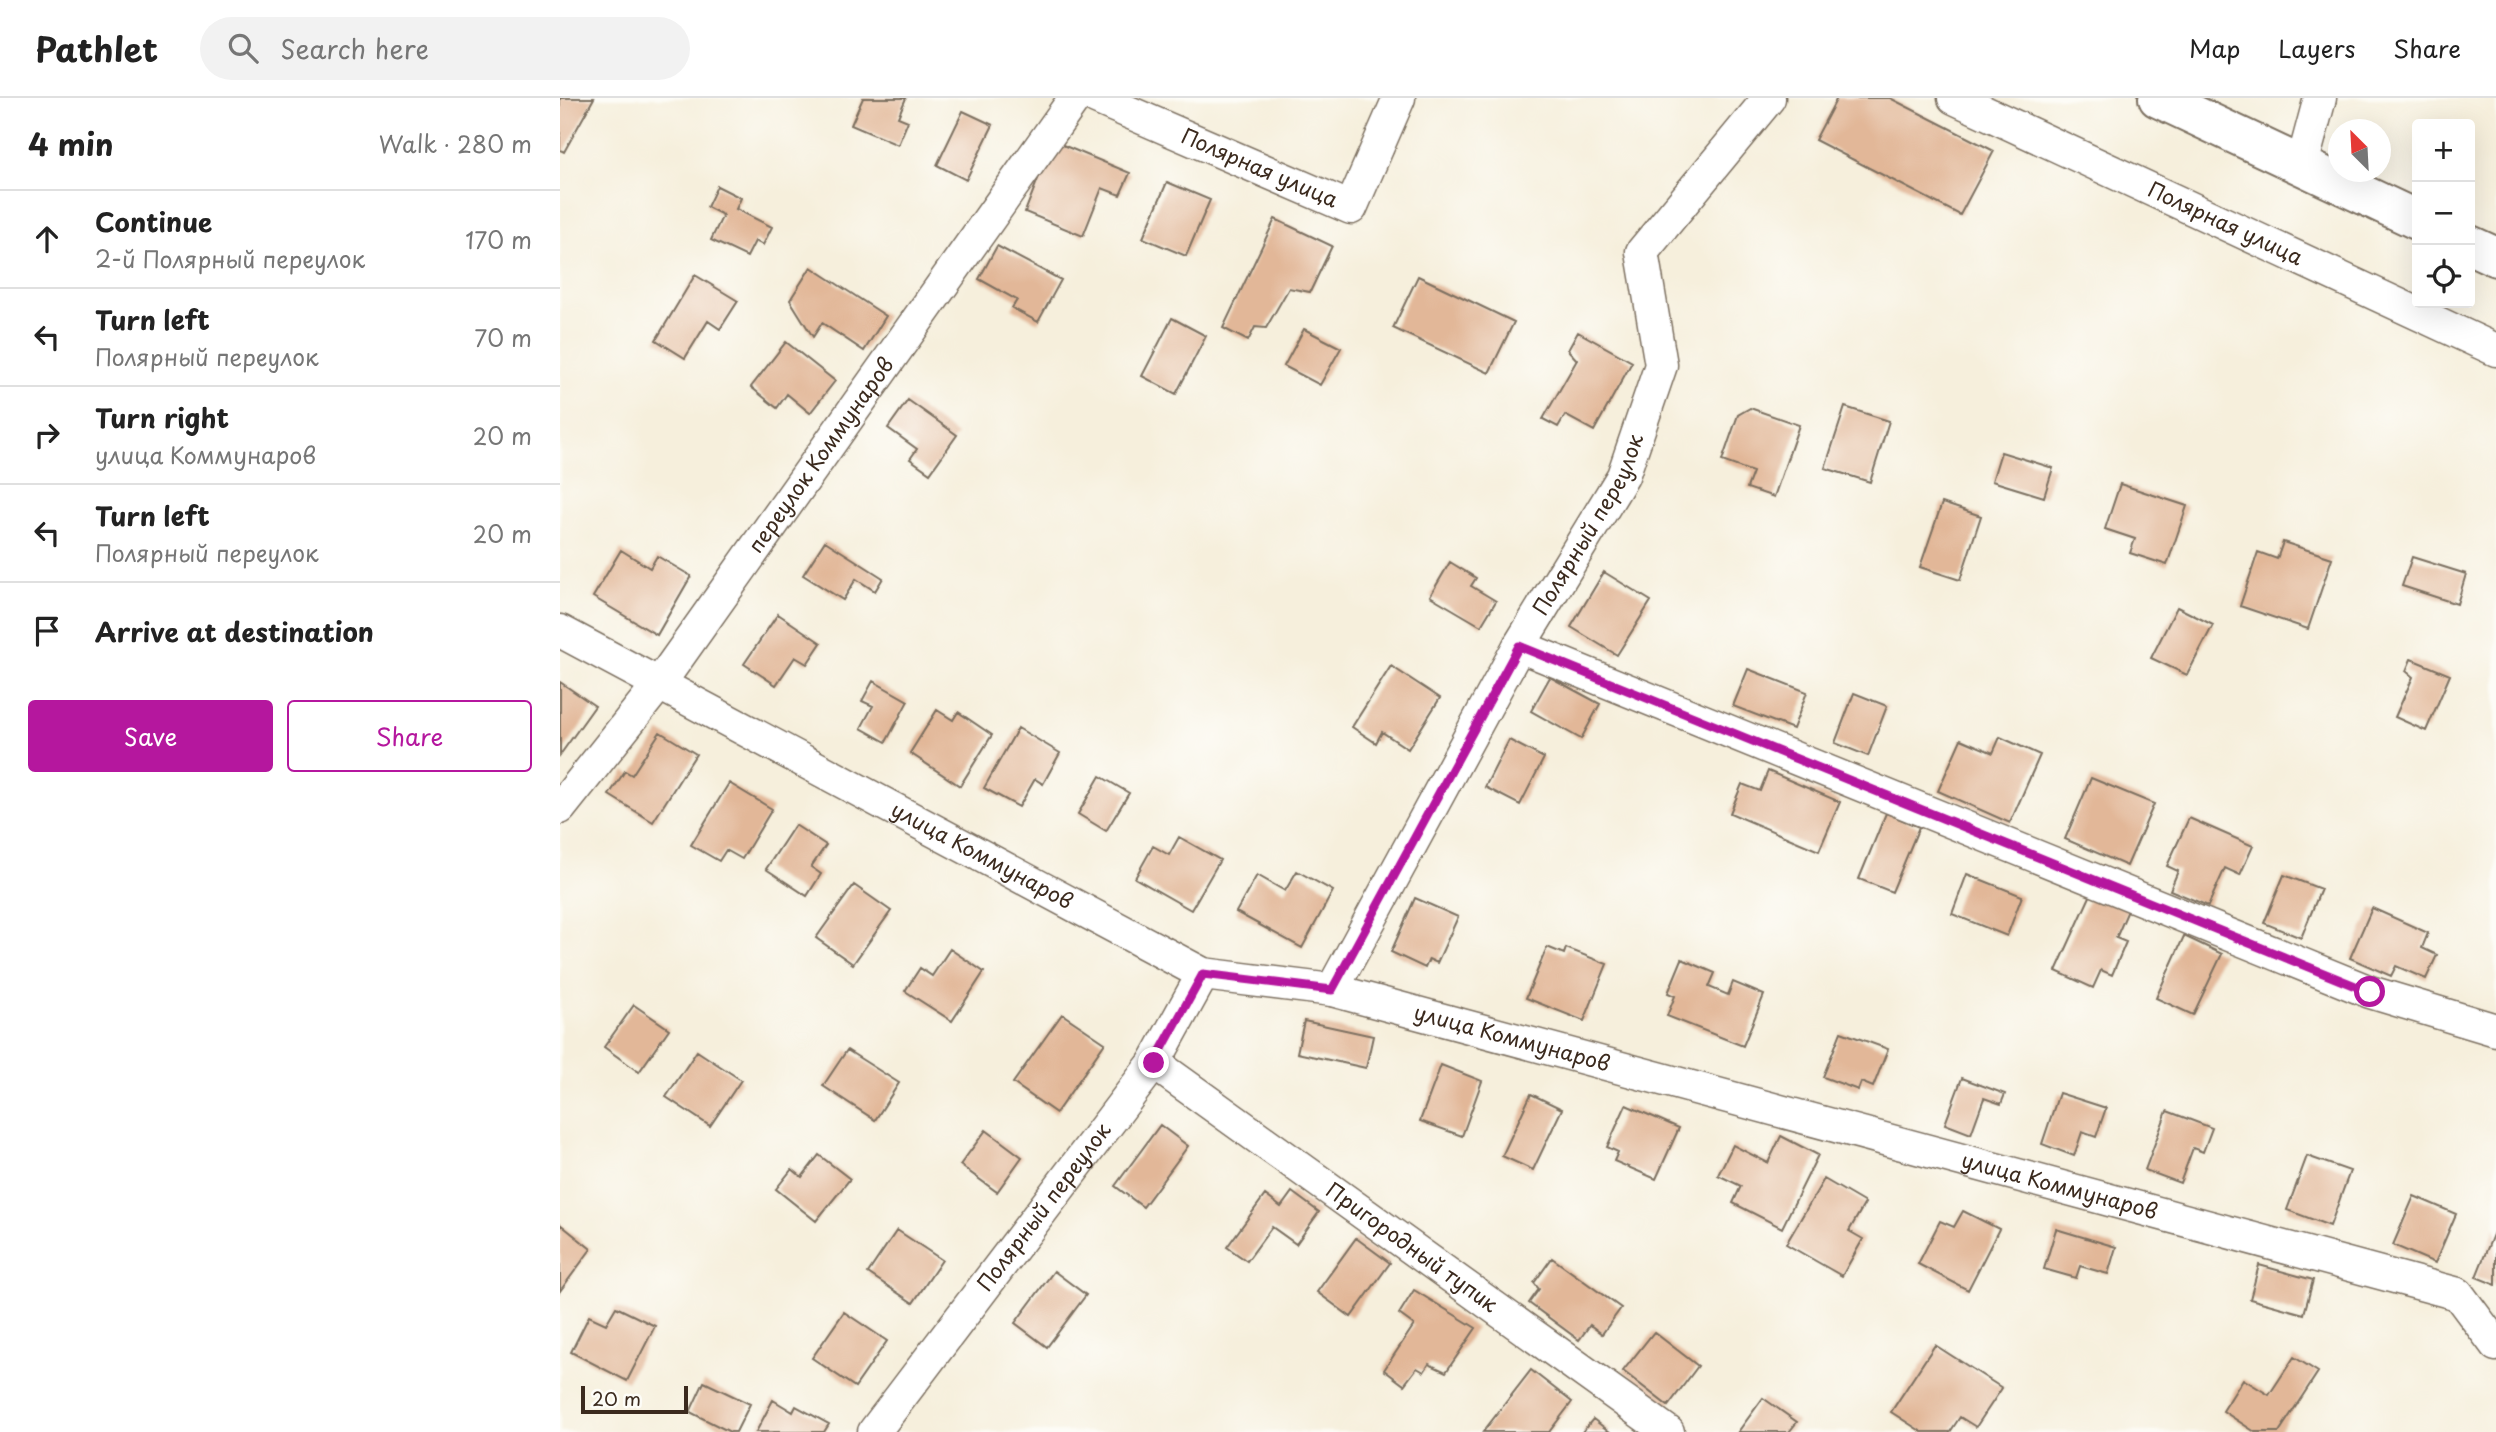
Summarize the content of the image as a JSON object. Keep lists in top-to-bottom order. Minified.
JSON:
{"streets":{"street":["Полярная улица","переулок Коммунаров","Полярный переулок","улица Коммунаров","Пригородный тупик"]},"crossings":[["переулок Коммунаров","улица Коммунаров"],["Полярный переулок","улица Коммунаров"],["Полярный переулок","Пригородный тупик"]],"scale_bar":"20 m","north":"top left","page":{"header":"Pathlet","search":"Search here","nav":["Map","Layers","Share"],"heading":["4 min","Walk · 280 m"],"map_buttons":["+","−"],"list":[["Continue","2-й Полярный переулок","170 m"],["Turn left","Полярный переулок","70 m"],["Turn right","улица Коммунаров","20 m"],["Turn left","Полярный переулок","20 m"],"Arrive at destination"],"buttons":["Save","Share"],"scale":"20 m"}}
